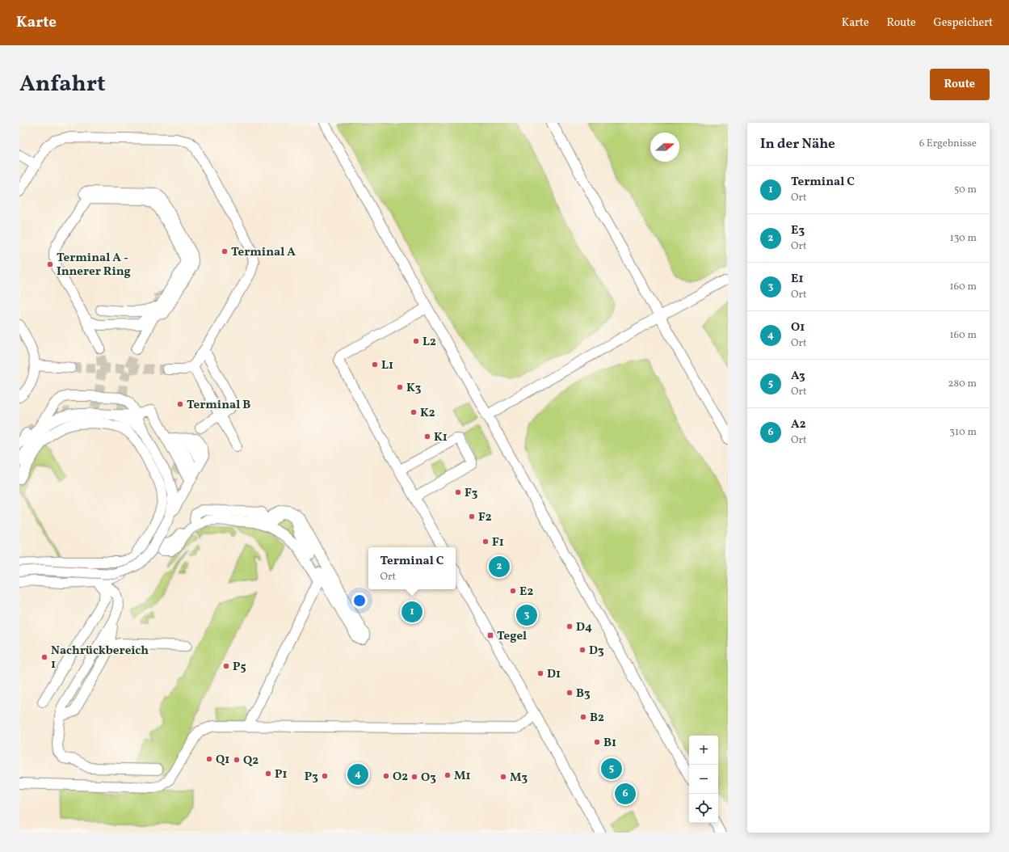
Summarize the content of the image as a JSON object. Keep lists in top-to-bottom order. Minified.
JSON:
{"places":{"other":["Terminal A","Terminal A - Innerer Ring","L2","L1","K3","Terminal B","K2","K1","F3","F2","F1","E2","D4","D3","Nachrückbereich 1","P5","D1","B3","B2","B1","Q1","Q2","P1","M1","P3","O2","O3","M3"],"transit":["Tegel"]},"north":"right","page":{"header":"Karte","nav":["Karte","Route","Gespeichert"],"title":"Anfahrt","buttons":"Route","heading":["In der Nähe","6 Ergebnisse"],"list":[{"mark":"1","name":"Terminal C","note":"Ort","value":"50 m"},{"mark":"2","name":"E3","note":"Ort","value":"130 m"},{"mark":"3","name":"E1","note":"Ort","value":"160 m"},{"mark":"4","name":"O1","note":"Ort","value":"160 m"},{"mark":"5","name":"A3","note":"Ort","value":"280 m"},{"mark":"6","name":"A2","note":"Ort","value":"310 m"}],"popup":["Terminal C","Ort"],"pins":["2","1","3","5","4","6"],"map_buttons":["+","−"]}}
